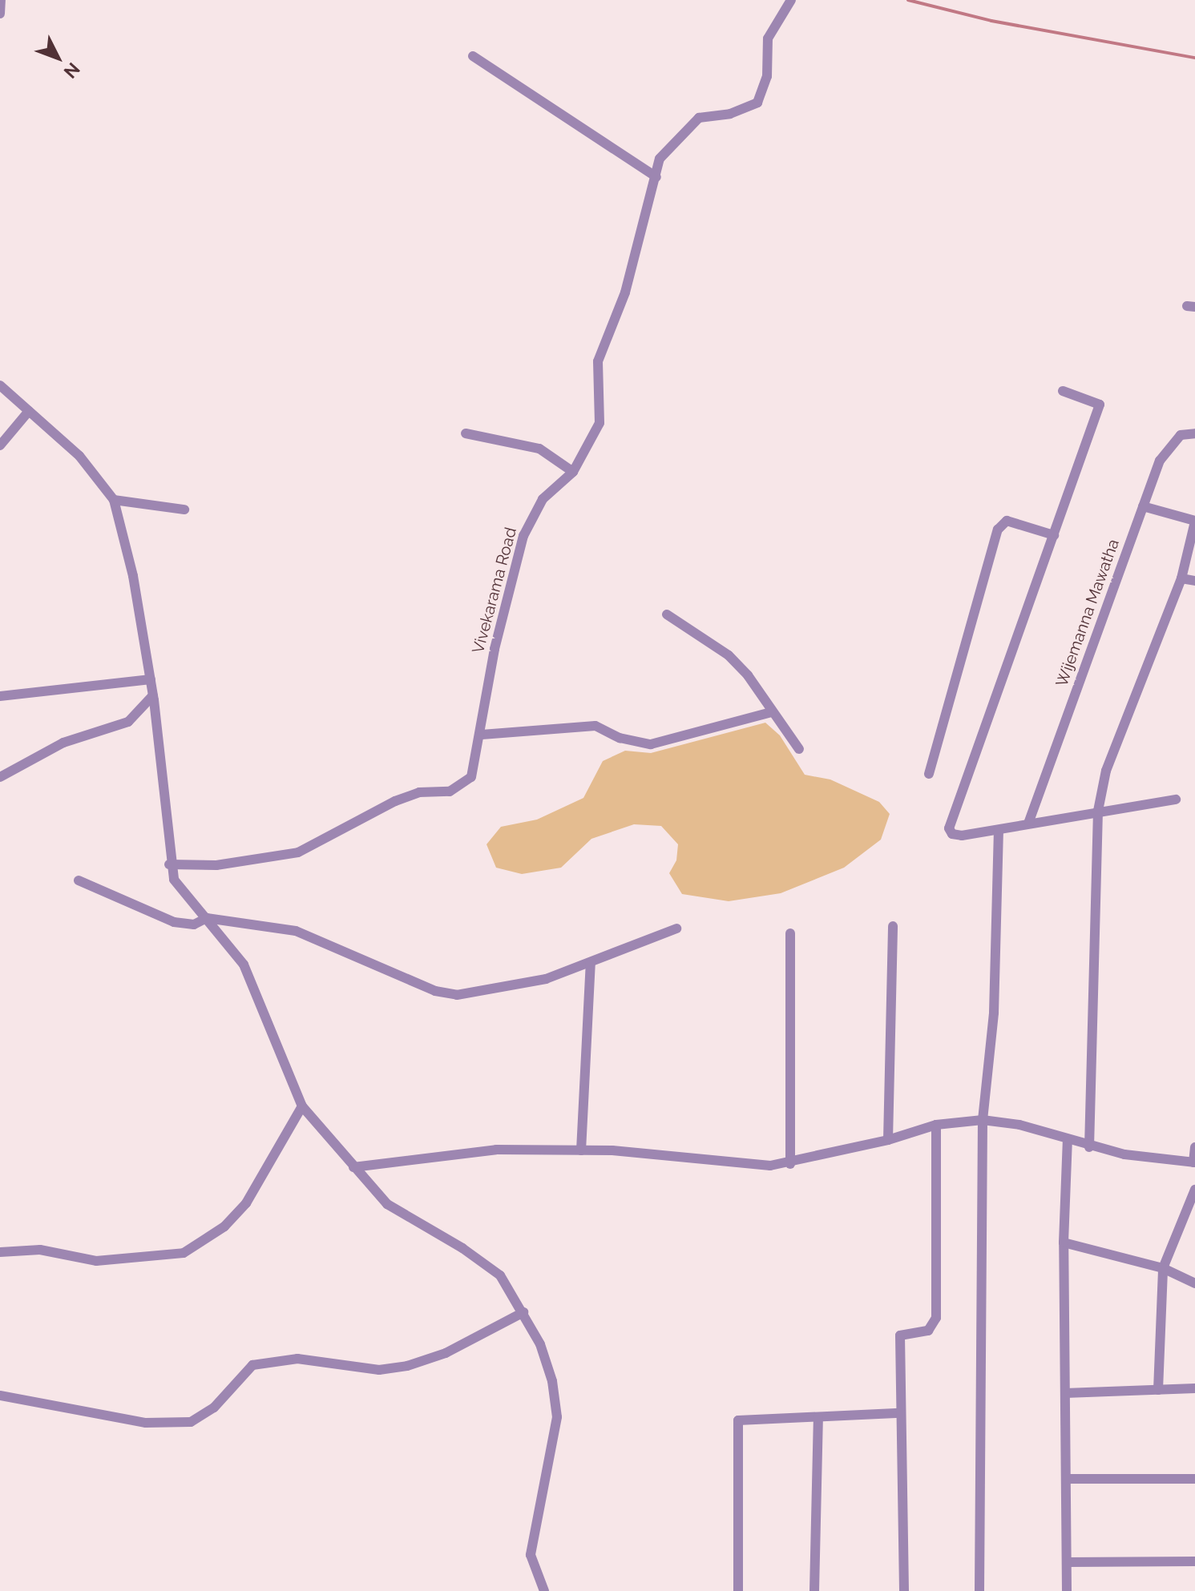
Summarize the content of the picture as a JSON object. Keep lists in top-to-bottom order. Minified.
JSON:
{"streets":{"street":["Vivekarama Road","Wijemanna Mawatha"]},"north":"bottom right"}
